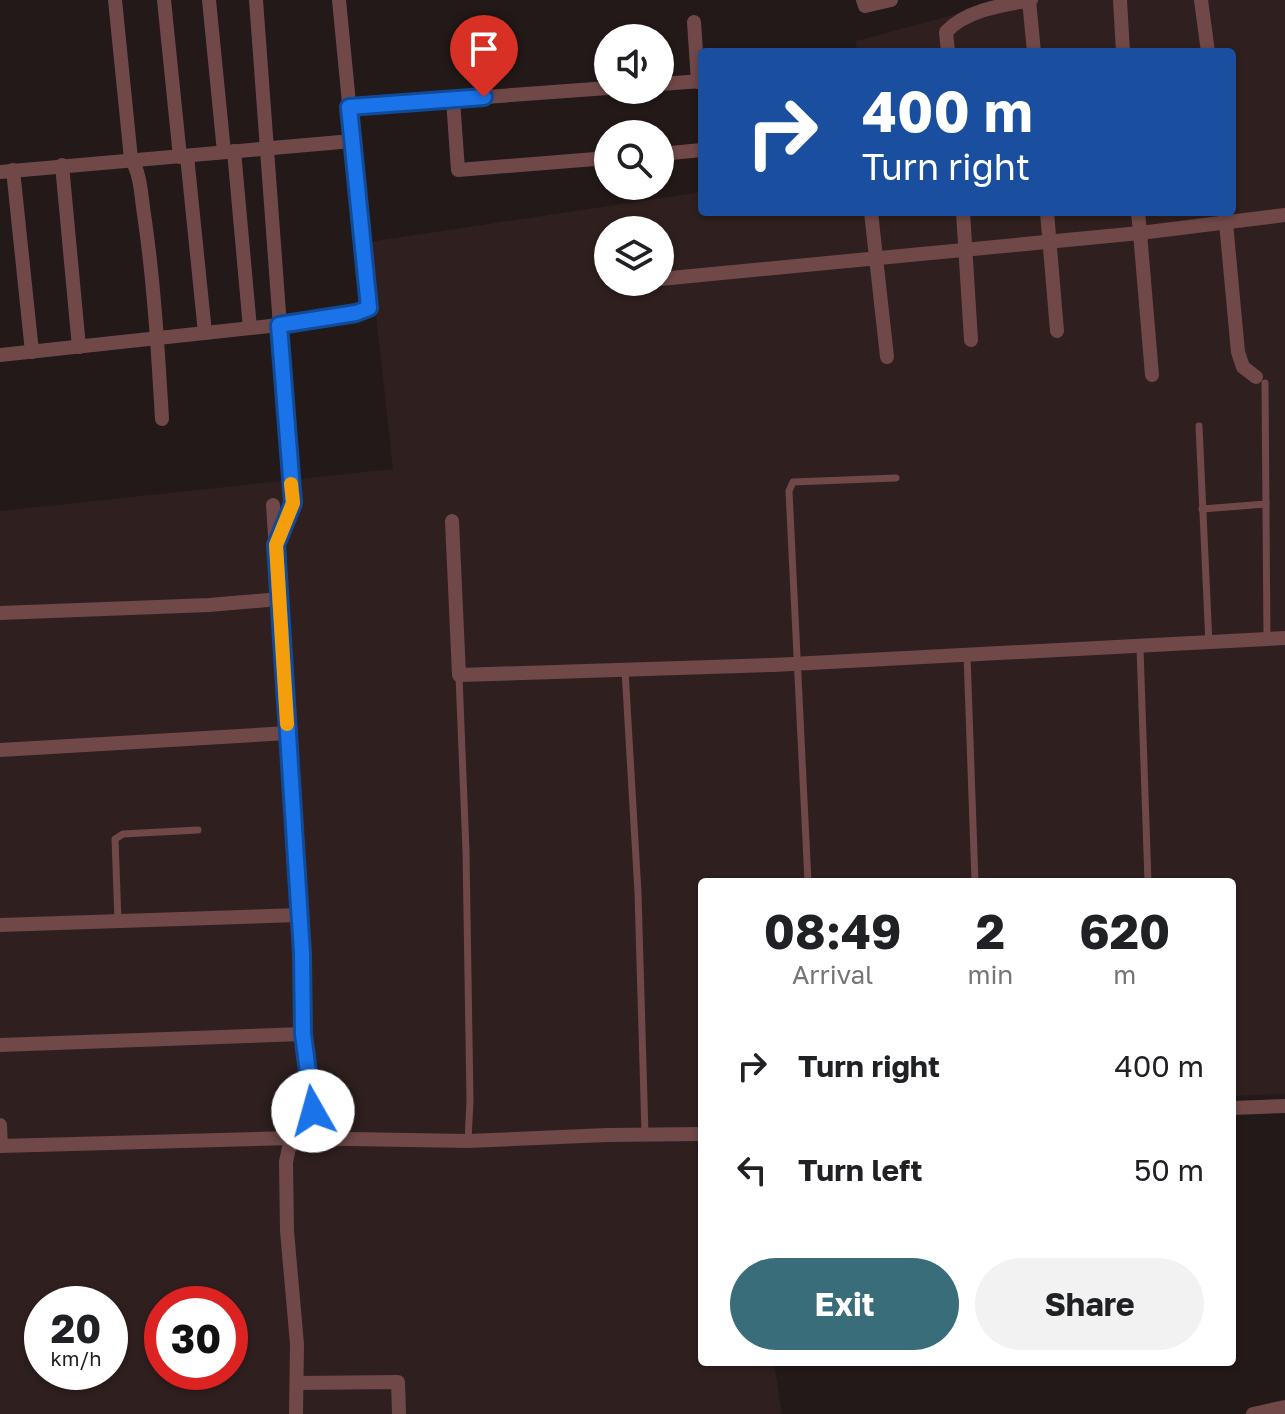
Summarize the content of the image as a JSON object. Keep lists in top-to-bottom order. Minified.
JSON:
{"page":{"turn":["400 m","Turn right"],"eta":["08:49","Arrival","2","min","620","m"],"list":[{"name":"Turn right","value":"400 m"},{"name":"Turn left","value":"50 m"}],"buttons":["Exit","Share"],"speed":"20 km/h","limit":"30"}}
